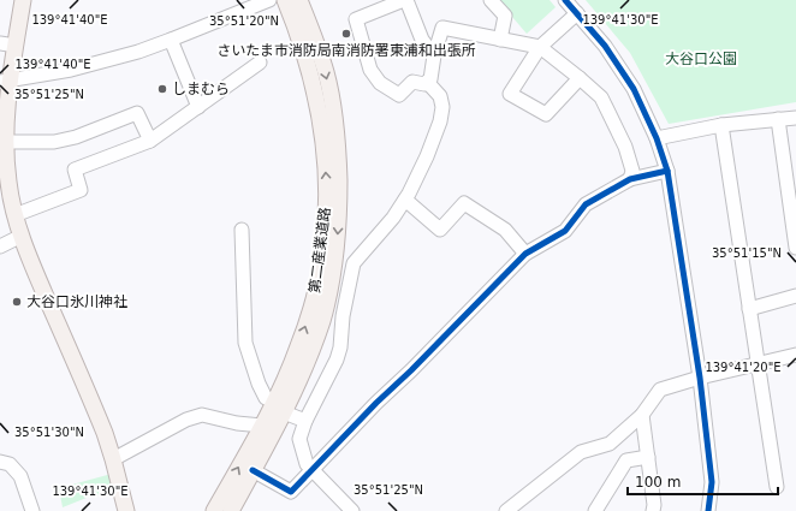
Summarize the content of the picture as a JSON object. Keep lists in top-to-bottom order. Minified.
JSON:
{"streets":{"main road":["第二産業道路"]},"parks":["大谷口公園"],"places":["さいたま市消防局南消防署東浦和出張所","しまむら","大谷口氷川神社"],"scale_bar":"100 m","coordinates":["139°41'40\"E","139°41'30\"E","35°51'20\"N","35°51'25\"N","35°51'15\"N","139°41'20\"E","35°51'30\"N"]}
